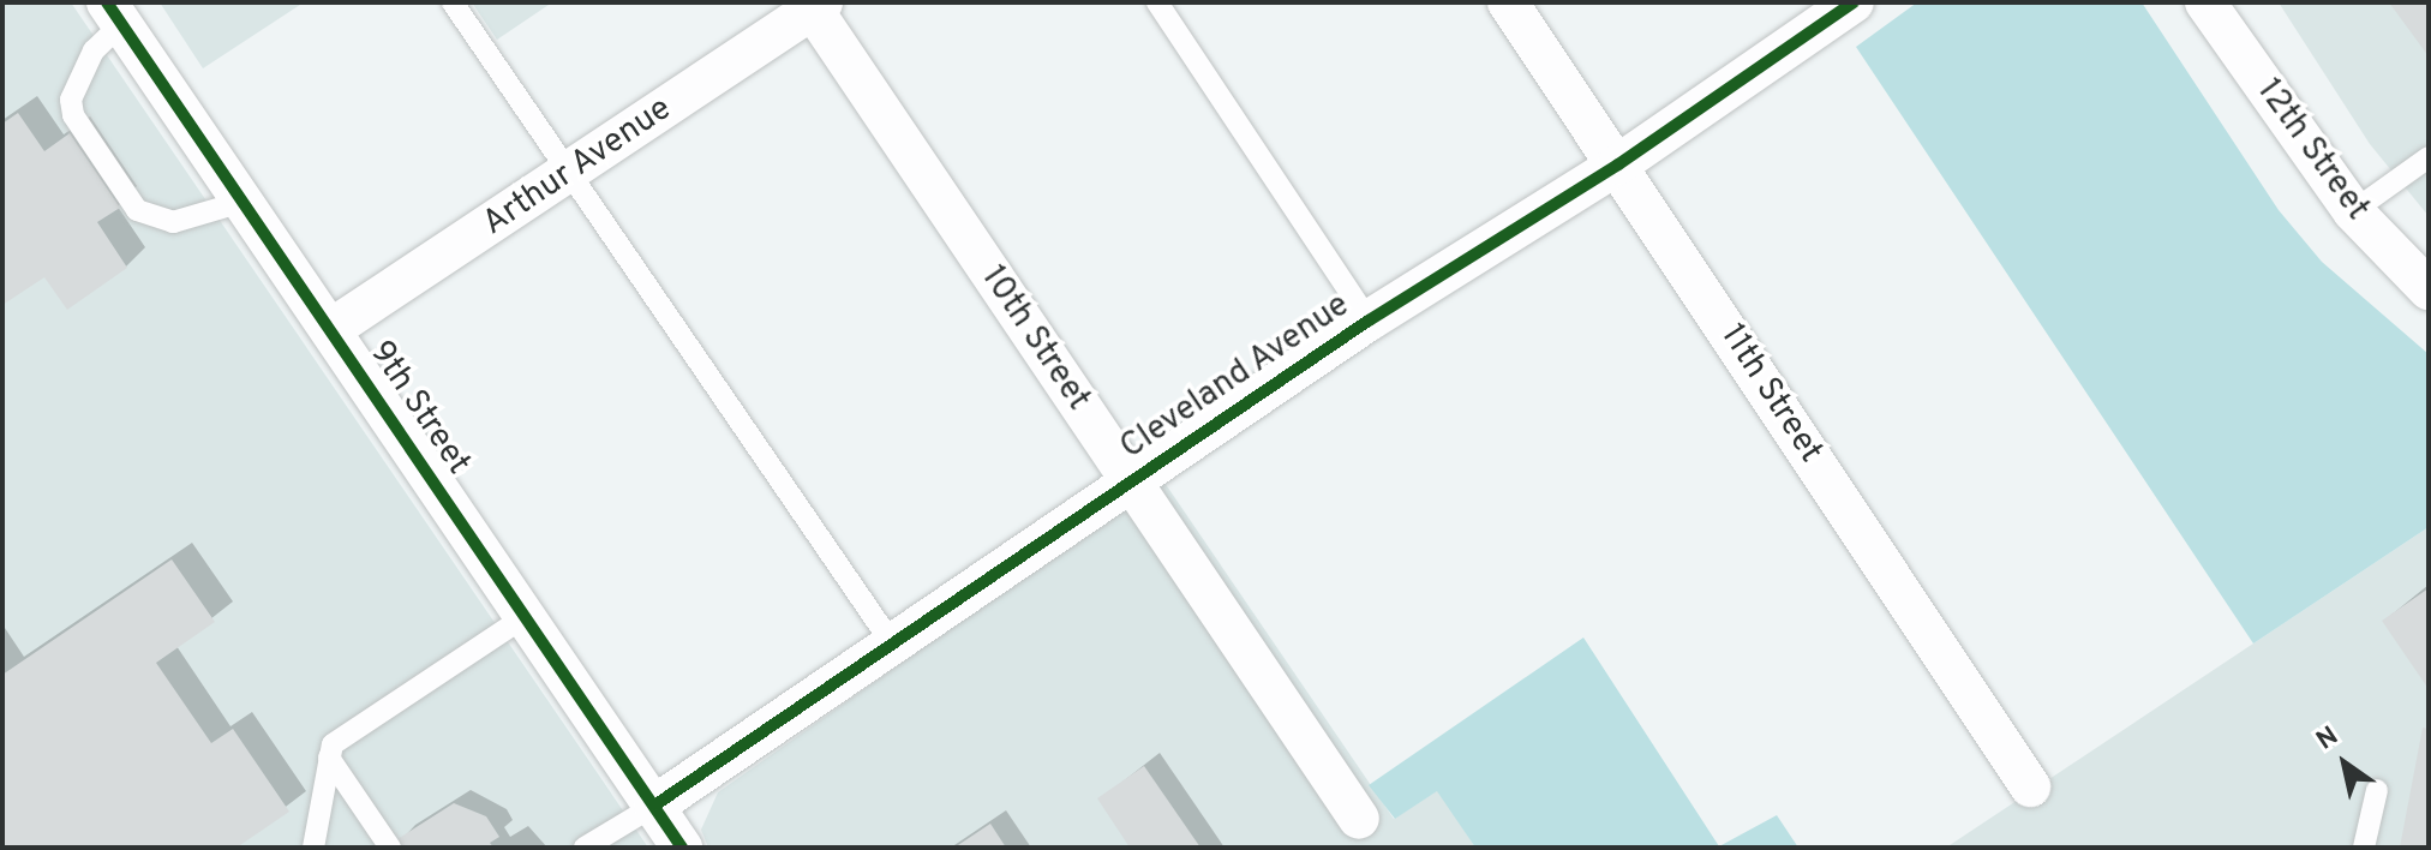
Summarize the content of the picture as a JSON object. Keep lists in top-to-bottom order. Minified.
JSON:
{"streets":{"street":["12th Street","Arthur Avenue","10th Street","Cleveland Avenue","11th Street","9th Street"]},"crossings":[["Arthur Avenue","10th Street"],["Arthur Avenue","9th Street"],["10th Street","Cleveland Avenue"],["Cleveland Avenue","11th Street"],["Cleveland Avenue","9th Street"]],"north":"top left"}
